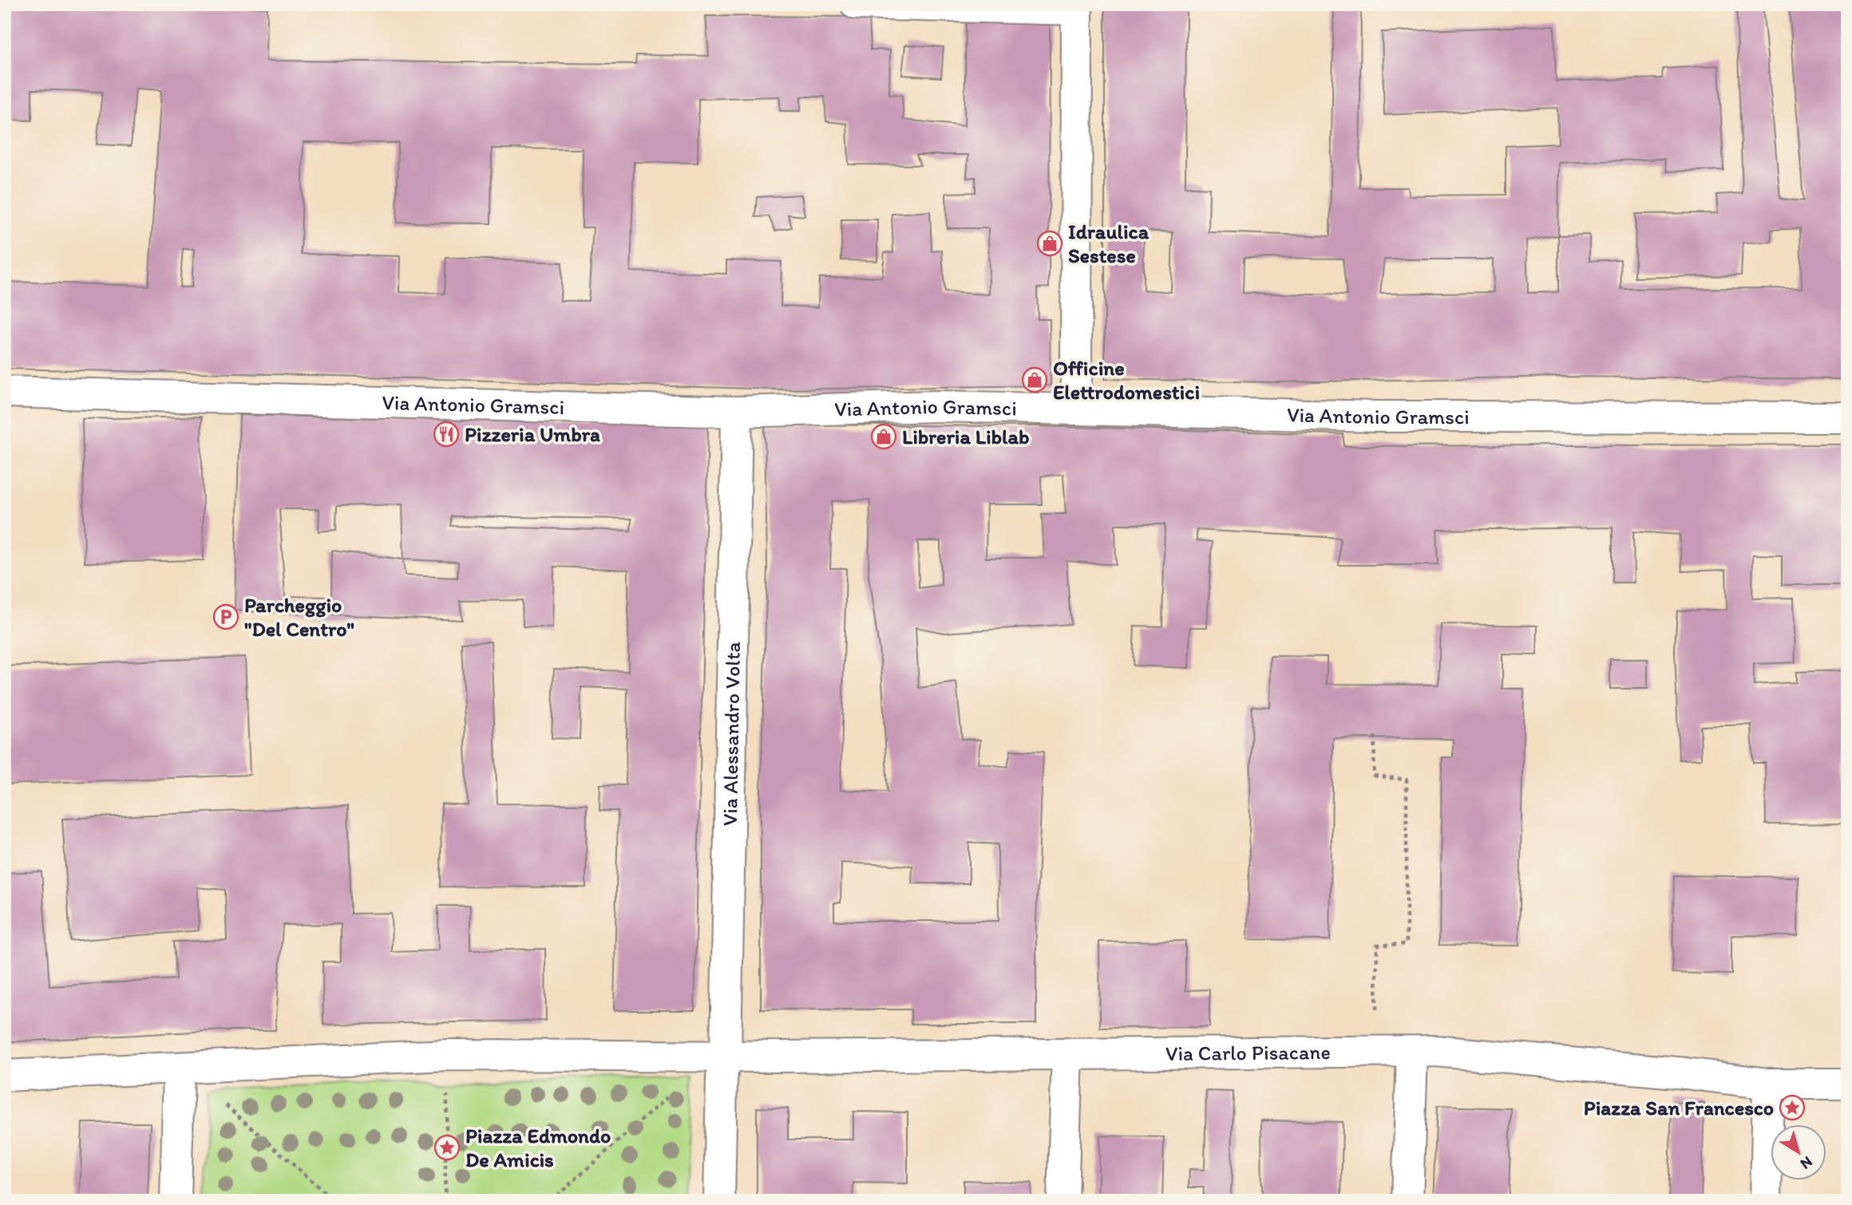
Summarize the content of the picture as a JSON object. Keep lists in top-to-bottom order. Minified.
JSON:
{"streets":{"street":["Via Antonio Gramsci","Via Alessandro Volta","Via Carlo Pisacane"]},"crossings":[["Via Antonio Gramsci","Via Alessandro Volta"],["Via Alessandro Volta","Via Carlo Pisacane"]],"places":{"shop":["Idraulica Sestese","Officine Elettrodomestici","Libreria Liblab"],"restaurant":["Pizzeria Umbra"],"parking":["Parcheggio \"Del Centro\""],"place":["Piazza San Francesco","Piazza Edmondo De Amicis"]},"north":"bottom right"}
